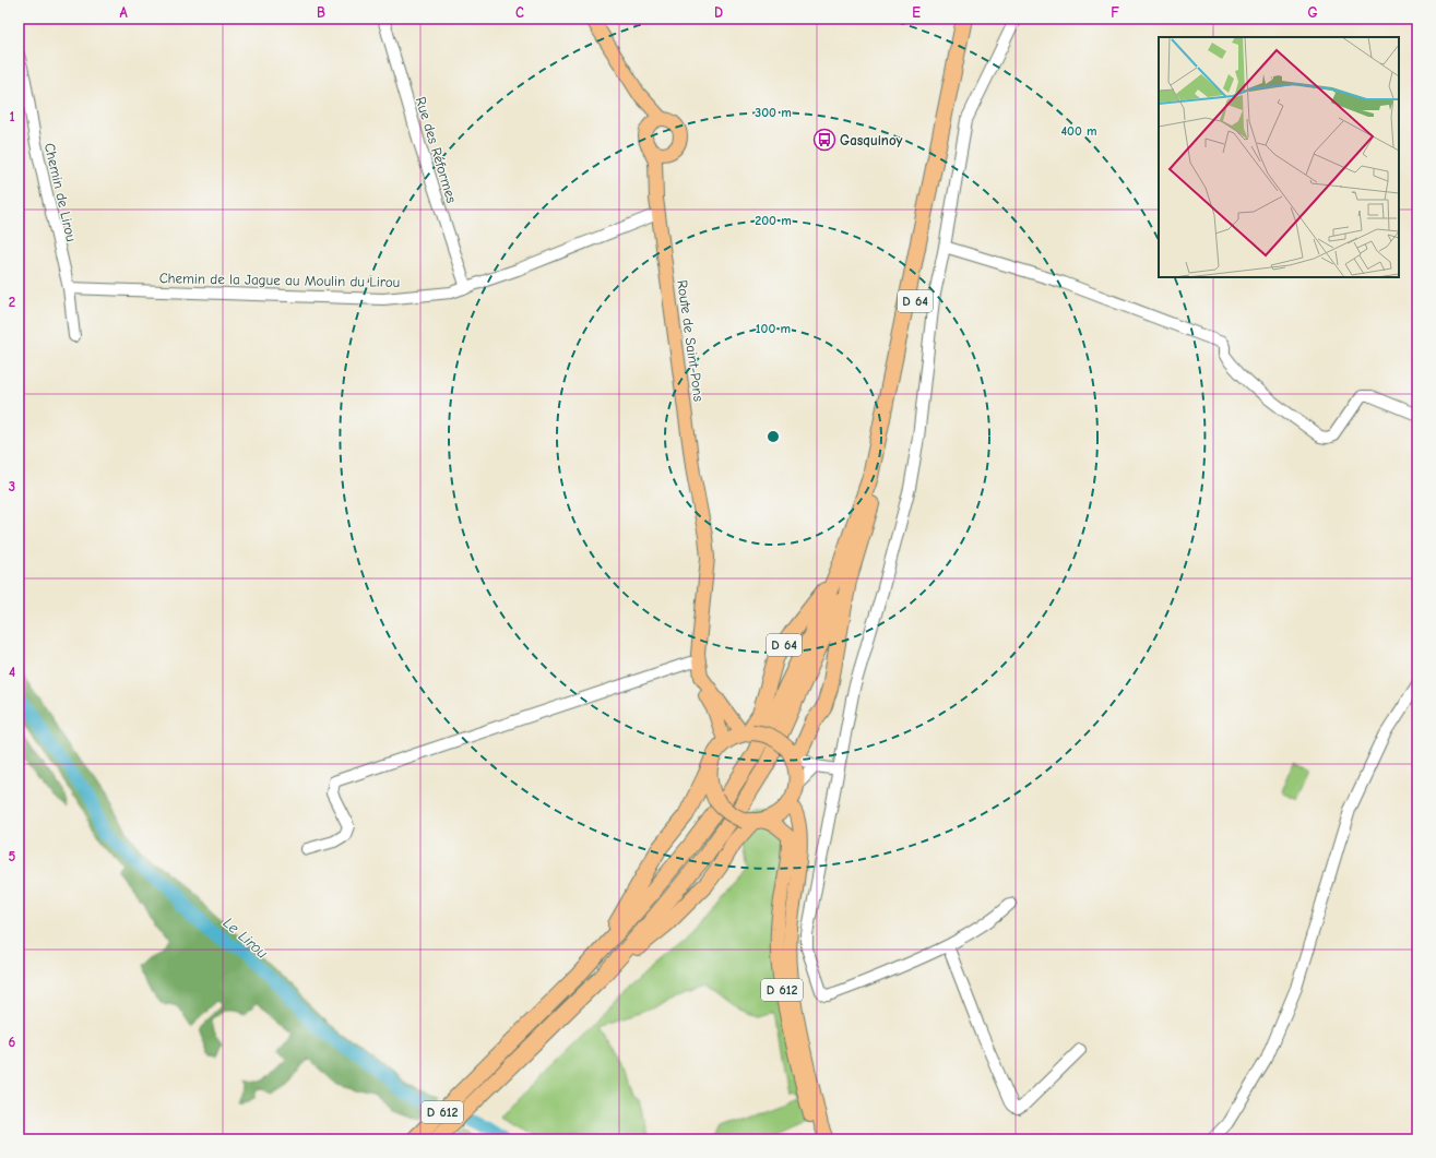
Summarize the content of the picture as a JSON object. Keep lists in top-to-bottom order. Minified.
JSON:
{"streets":{"highway":["D 64","D 612"],"main road":["Route de Saint-Pons"],"street":["Rue des Réformes","Chemin de Lirou","Chemin de la Jague au Moulin du Lirou"]},"crossings":[["Rue des Réformes","Chemin de la Jague au Moulin du Lirou"],["Chemin de Lirou","Chemin de la Jague au Moulin du Lirou"],["Chemin de la Jague au Moulin du Lirou","Route de Saint-Pons"],["D 64","Route de Saint-Pons"],["D 64","D 612"],["Route de Saint-Pons","D 612"]],"water":["Le Lirou"],"places":{"bus stop":["Gasquinoy"]},"grid":{"columns":["A","B","C","D","E","F","G"],"rows":["1","2","3","4","5","6"]},"rings":["300 m","400 m","200 m","100 m"]}
